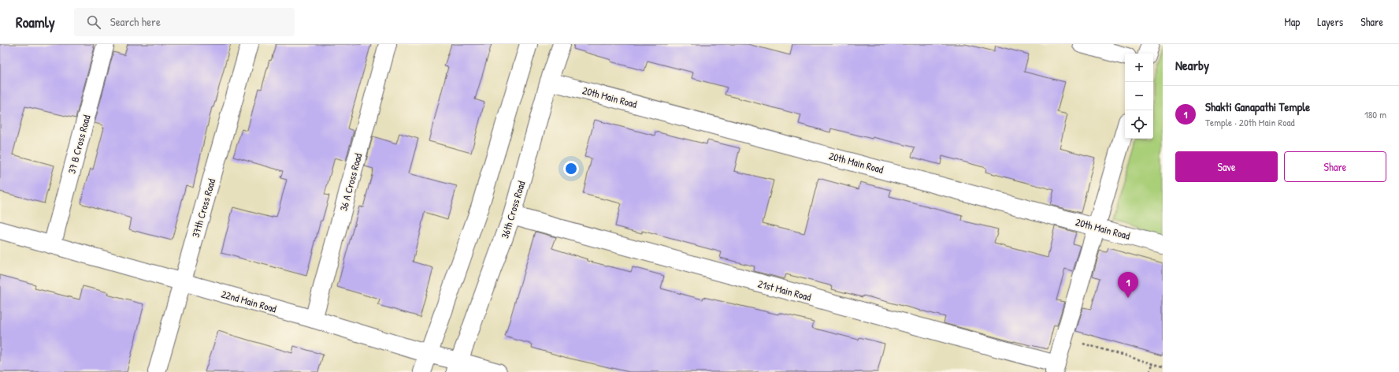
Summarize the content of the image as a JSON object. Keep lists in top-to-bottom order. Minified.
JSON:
{"streets":{"street":["20th Main Road","37 B Cross Road","36 A Cross Road","37th Cross Road","36th Cross Road","21st Main Road","22nd Main Road"]},"crossings":[["20th Main Road","36th Cross Road"],["37 B Cross Road","22nd Main Road"],["36 A Cross Road","22nd Main Road"],["37th Cross Road","22nd Main Road"],["36th Cross Road","21st Main Road"],["36th Cross Road","22nd Main Road"]],"page":{"header":"Roamly","search":"Search here","nav":["Map","Layers","Share"],"heading":"Nearby","map_buttons":["+","−"],"list":[{"mark":"1","name":"Shakti Ganapathi Temple","note":"Temple · 20th Main Road","value":"180 m"}],"buttons":["Save","Share"],"pins":"1"}}
